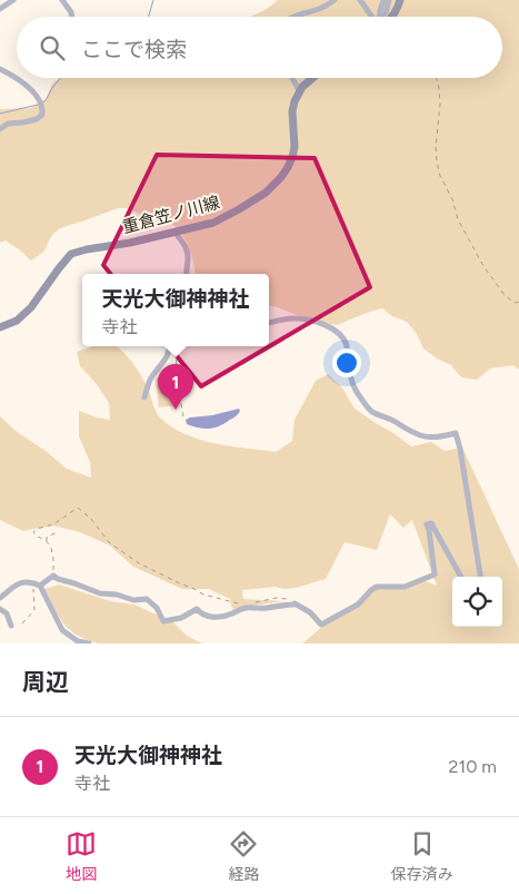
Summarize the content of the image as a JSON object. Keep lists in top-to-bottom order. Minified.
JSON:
{"streets":{"main road":["重倉笠ノ川線"]},"page":{"search":"ここで検索","popup":["天光大御神神社","寺社"],"pins":"1","heading":"周辺","list":[{"mark":"1","name":"天光大御神神社","note":"寺社","value":"210 m"}],"nav":["地図","経路","保存済み"]}}
